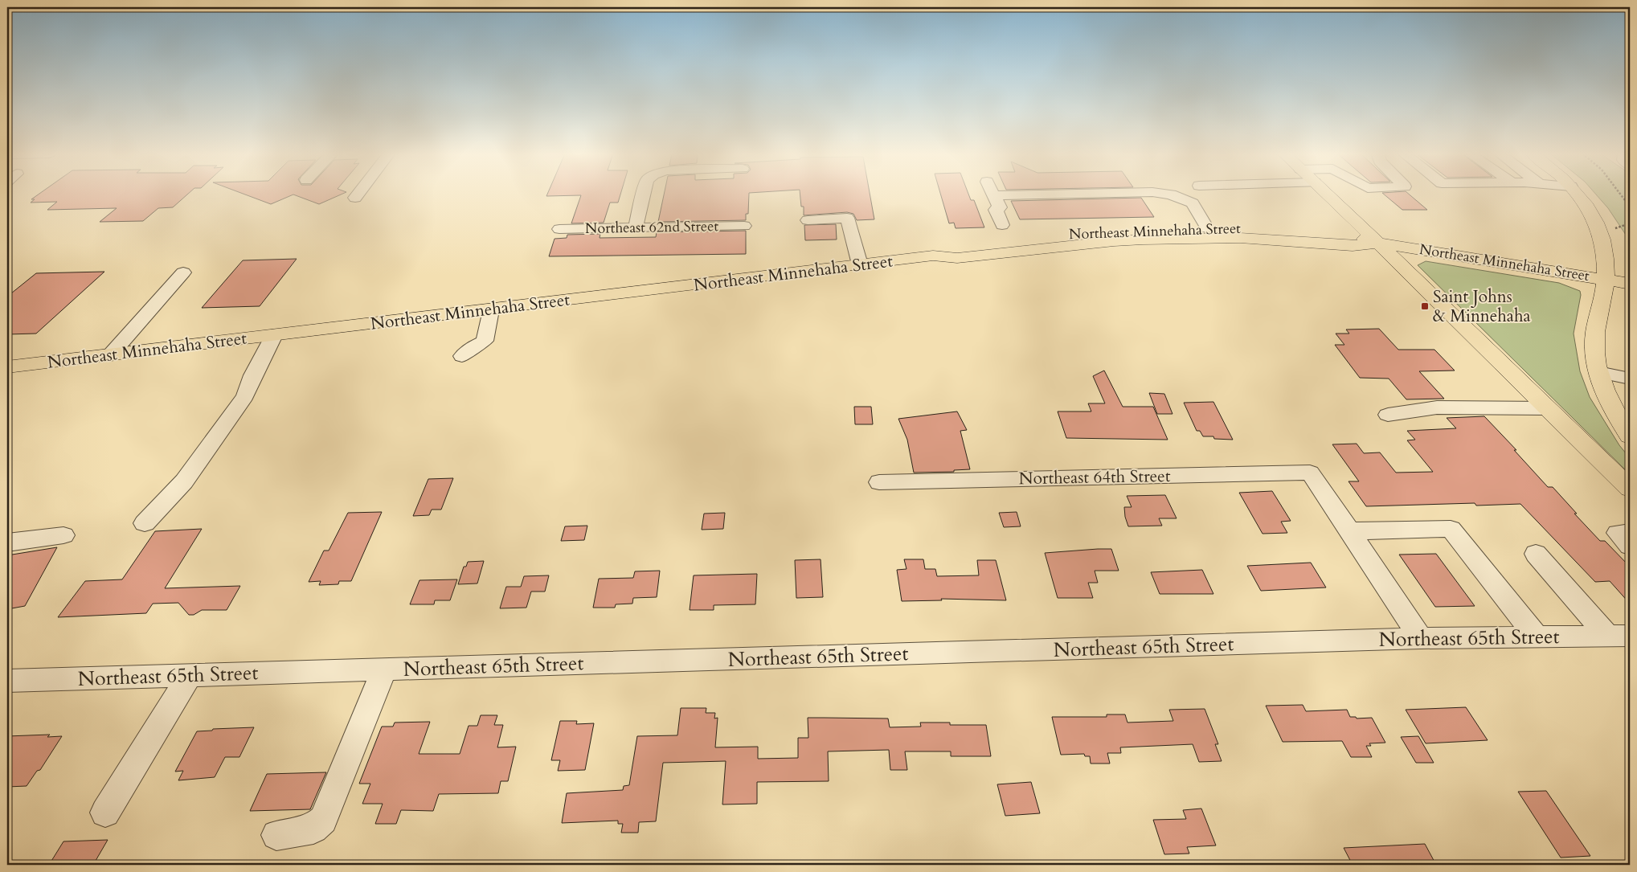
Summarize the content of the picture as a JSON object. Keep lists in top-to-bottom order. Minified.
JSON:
{"streets":{"main road":["Northeast Minnehaha Street"],"street":["Northeast 62nd Street","Northeast 64th Street","Northeast 65th Street"]},"places":{"transit":["Saint Johns & Minnehaha"]}}
